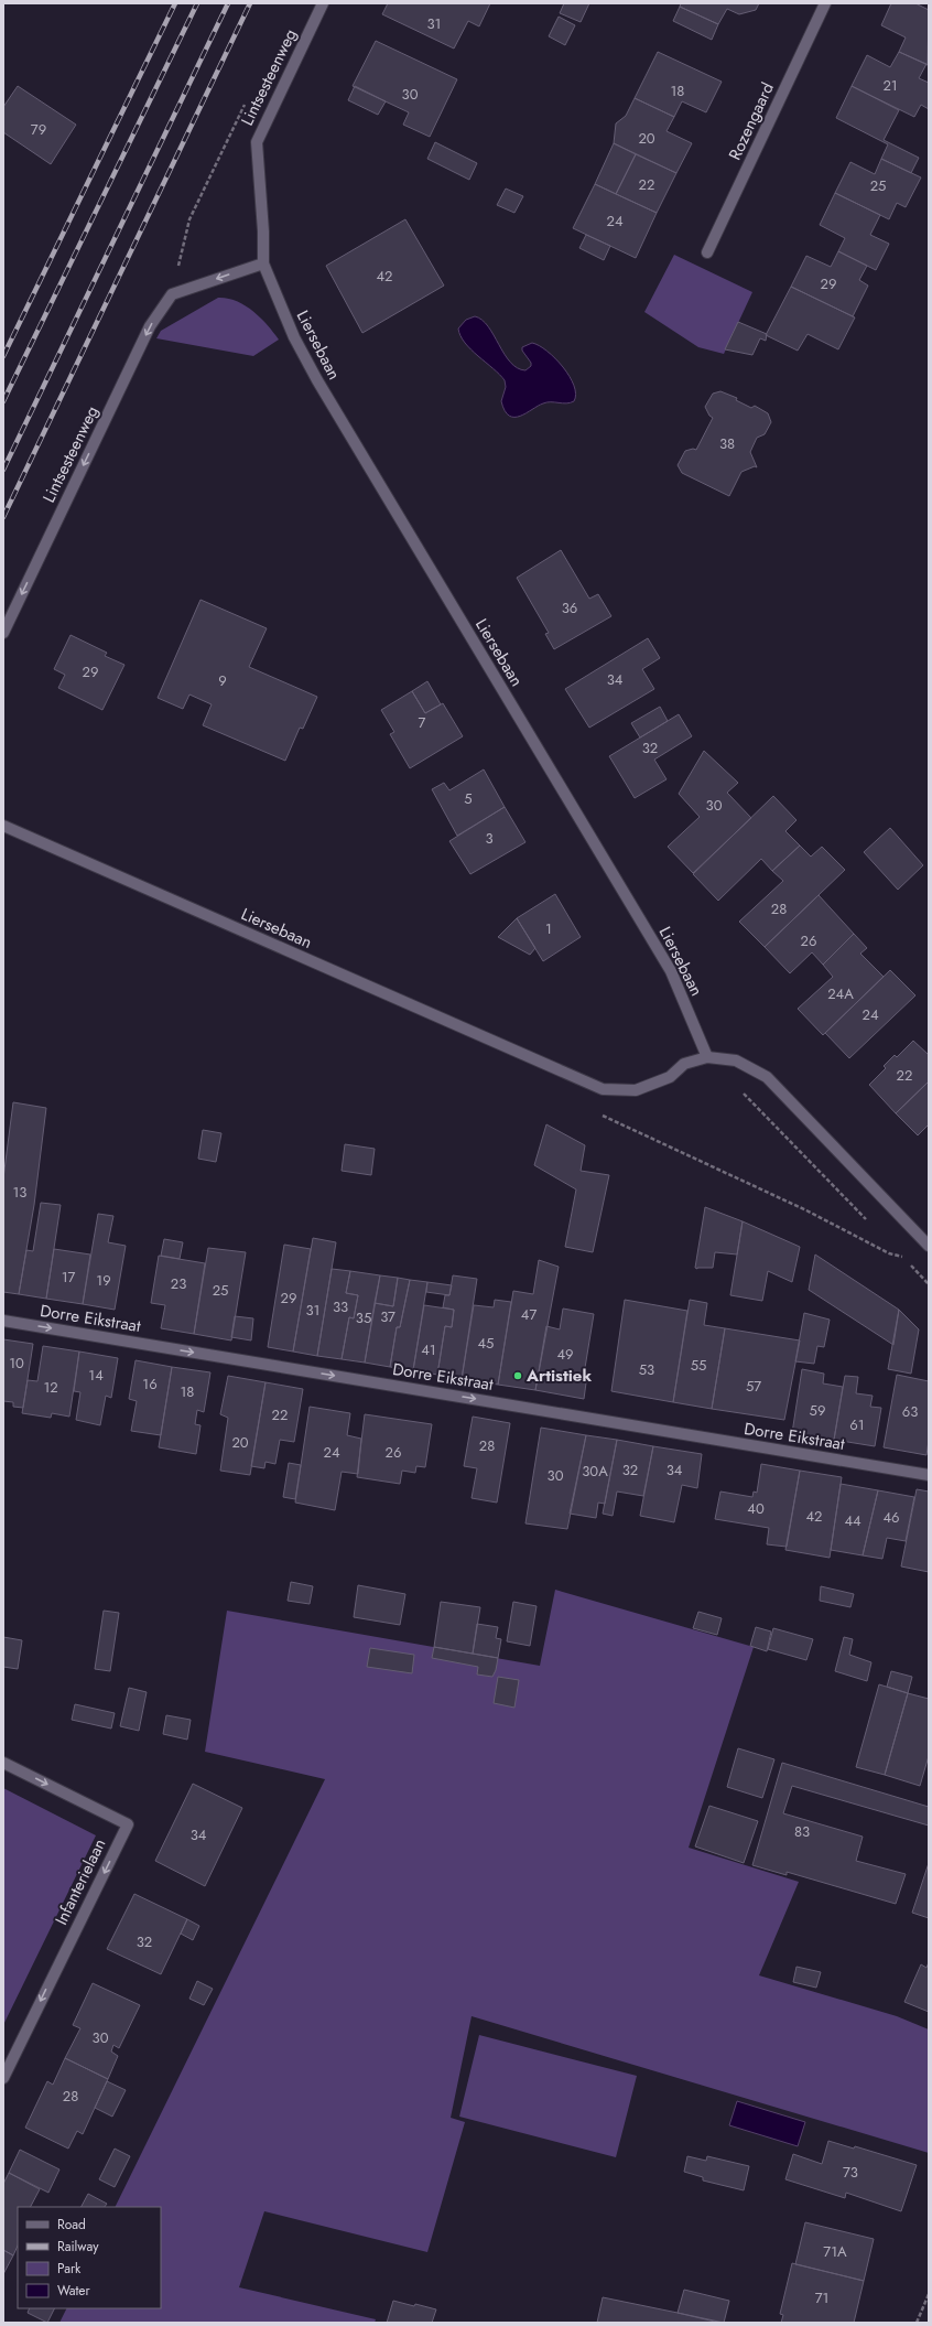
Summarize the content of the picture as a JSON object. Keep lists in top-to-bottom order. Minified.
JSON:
{"streets":{"street":["Lintsesteenweg","Rozengaard","Liersebaan","Dorre Eikstraat","Infanterielaan"]},"crossings":[["Lintsesteenweg","Liersebaan"]],"one_way":["Lintsesteenweg","Dorre Eikstraat"],"places":["Artistiek"],"house_numbers":["31","21","18","30","79","20","22","25","24","42","29","38","36","29","34","9","7","32","5","30","3","28","1","26","24A","24","22","13","17","19","23","25","29","33","31","47","37","35","45","41","49","10","55","53","14","16","57","12","18","59","63","22","61","20","28","24","26","32","34","30A","30","40","42","46","44","83","34","32","30","28","73","71A","71"],"legend":["Road","Railway","Park","Water"]}
